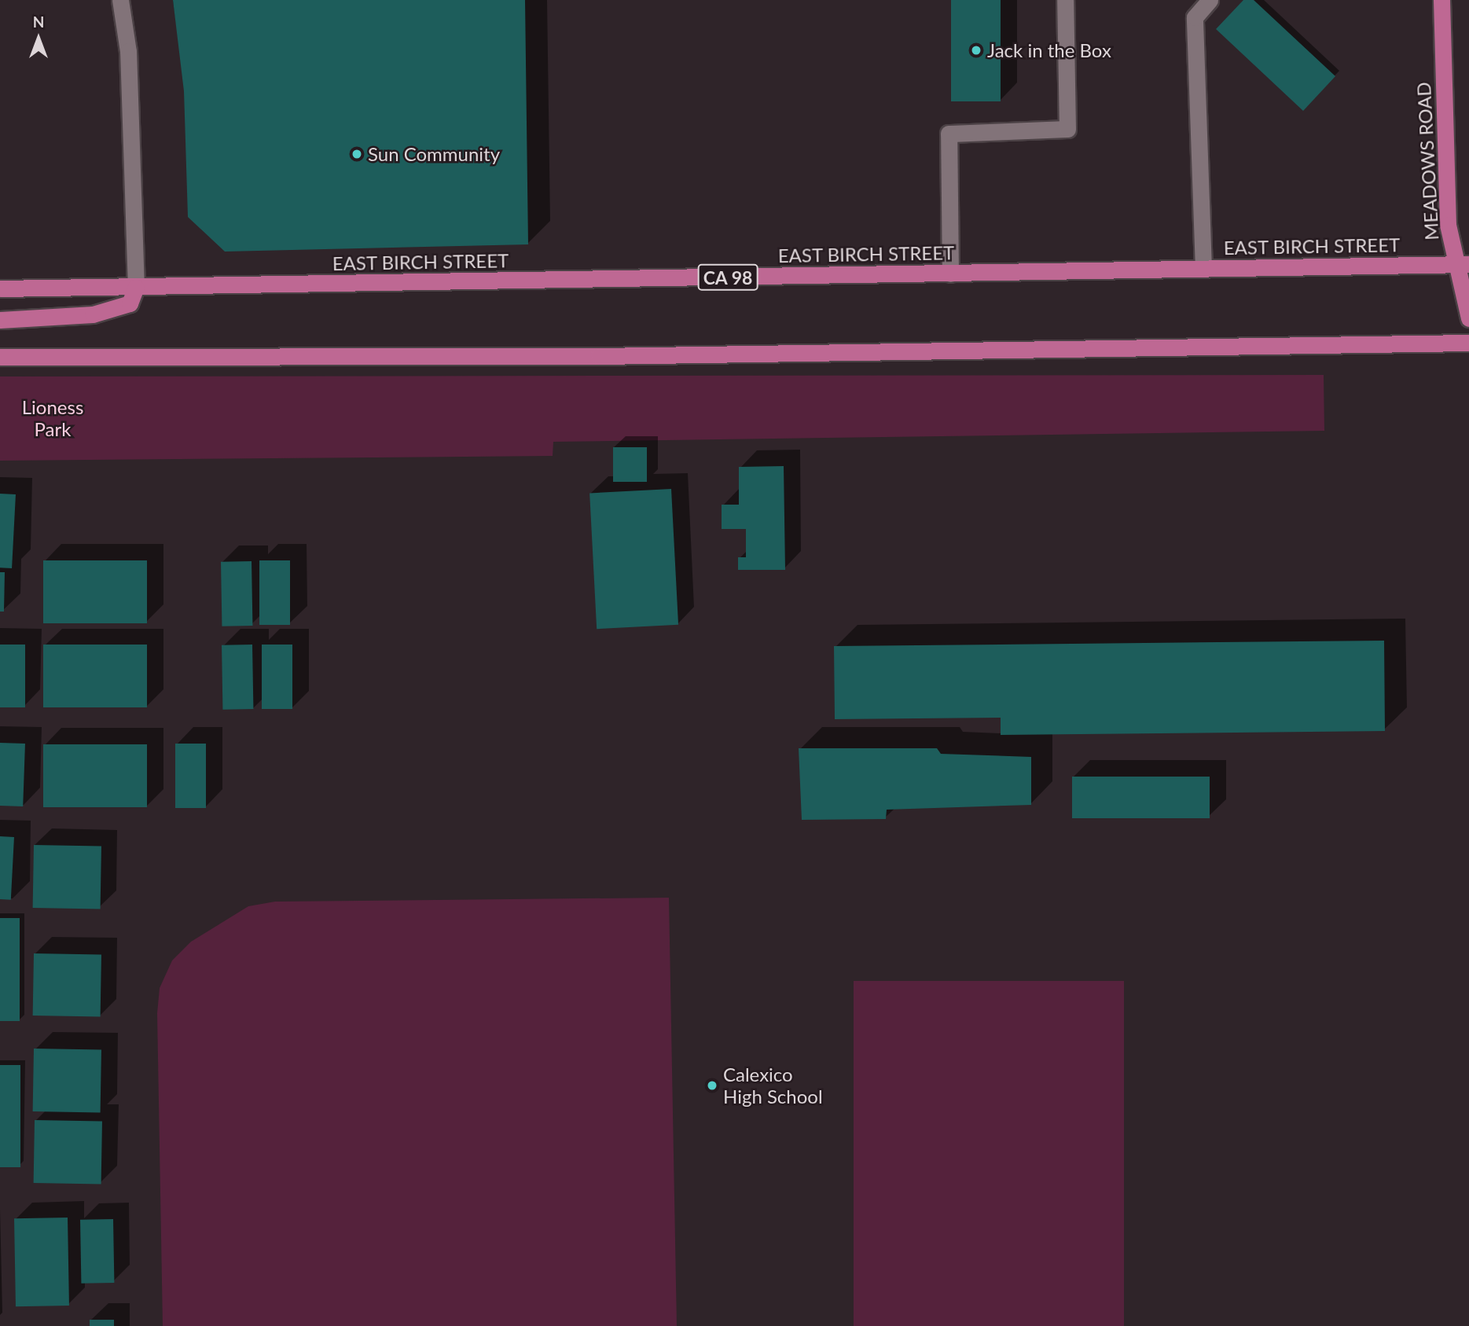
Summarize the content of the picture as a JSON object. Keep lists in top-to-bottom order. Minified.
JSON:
{"streets":{"main road":["MEADOWS ROAD","EAST BIRCH STREET","CA 98"]},"crossings":[["MEADOWS ROAD","EAST BIRCH STREET"]],"parks":["Lioness Park"],"places":["Jack in the Box","Sun Community","Calexico High School"],"north":"top"}
